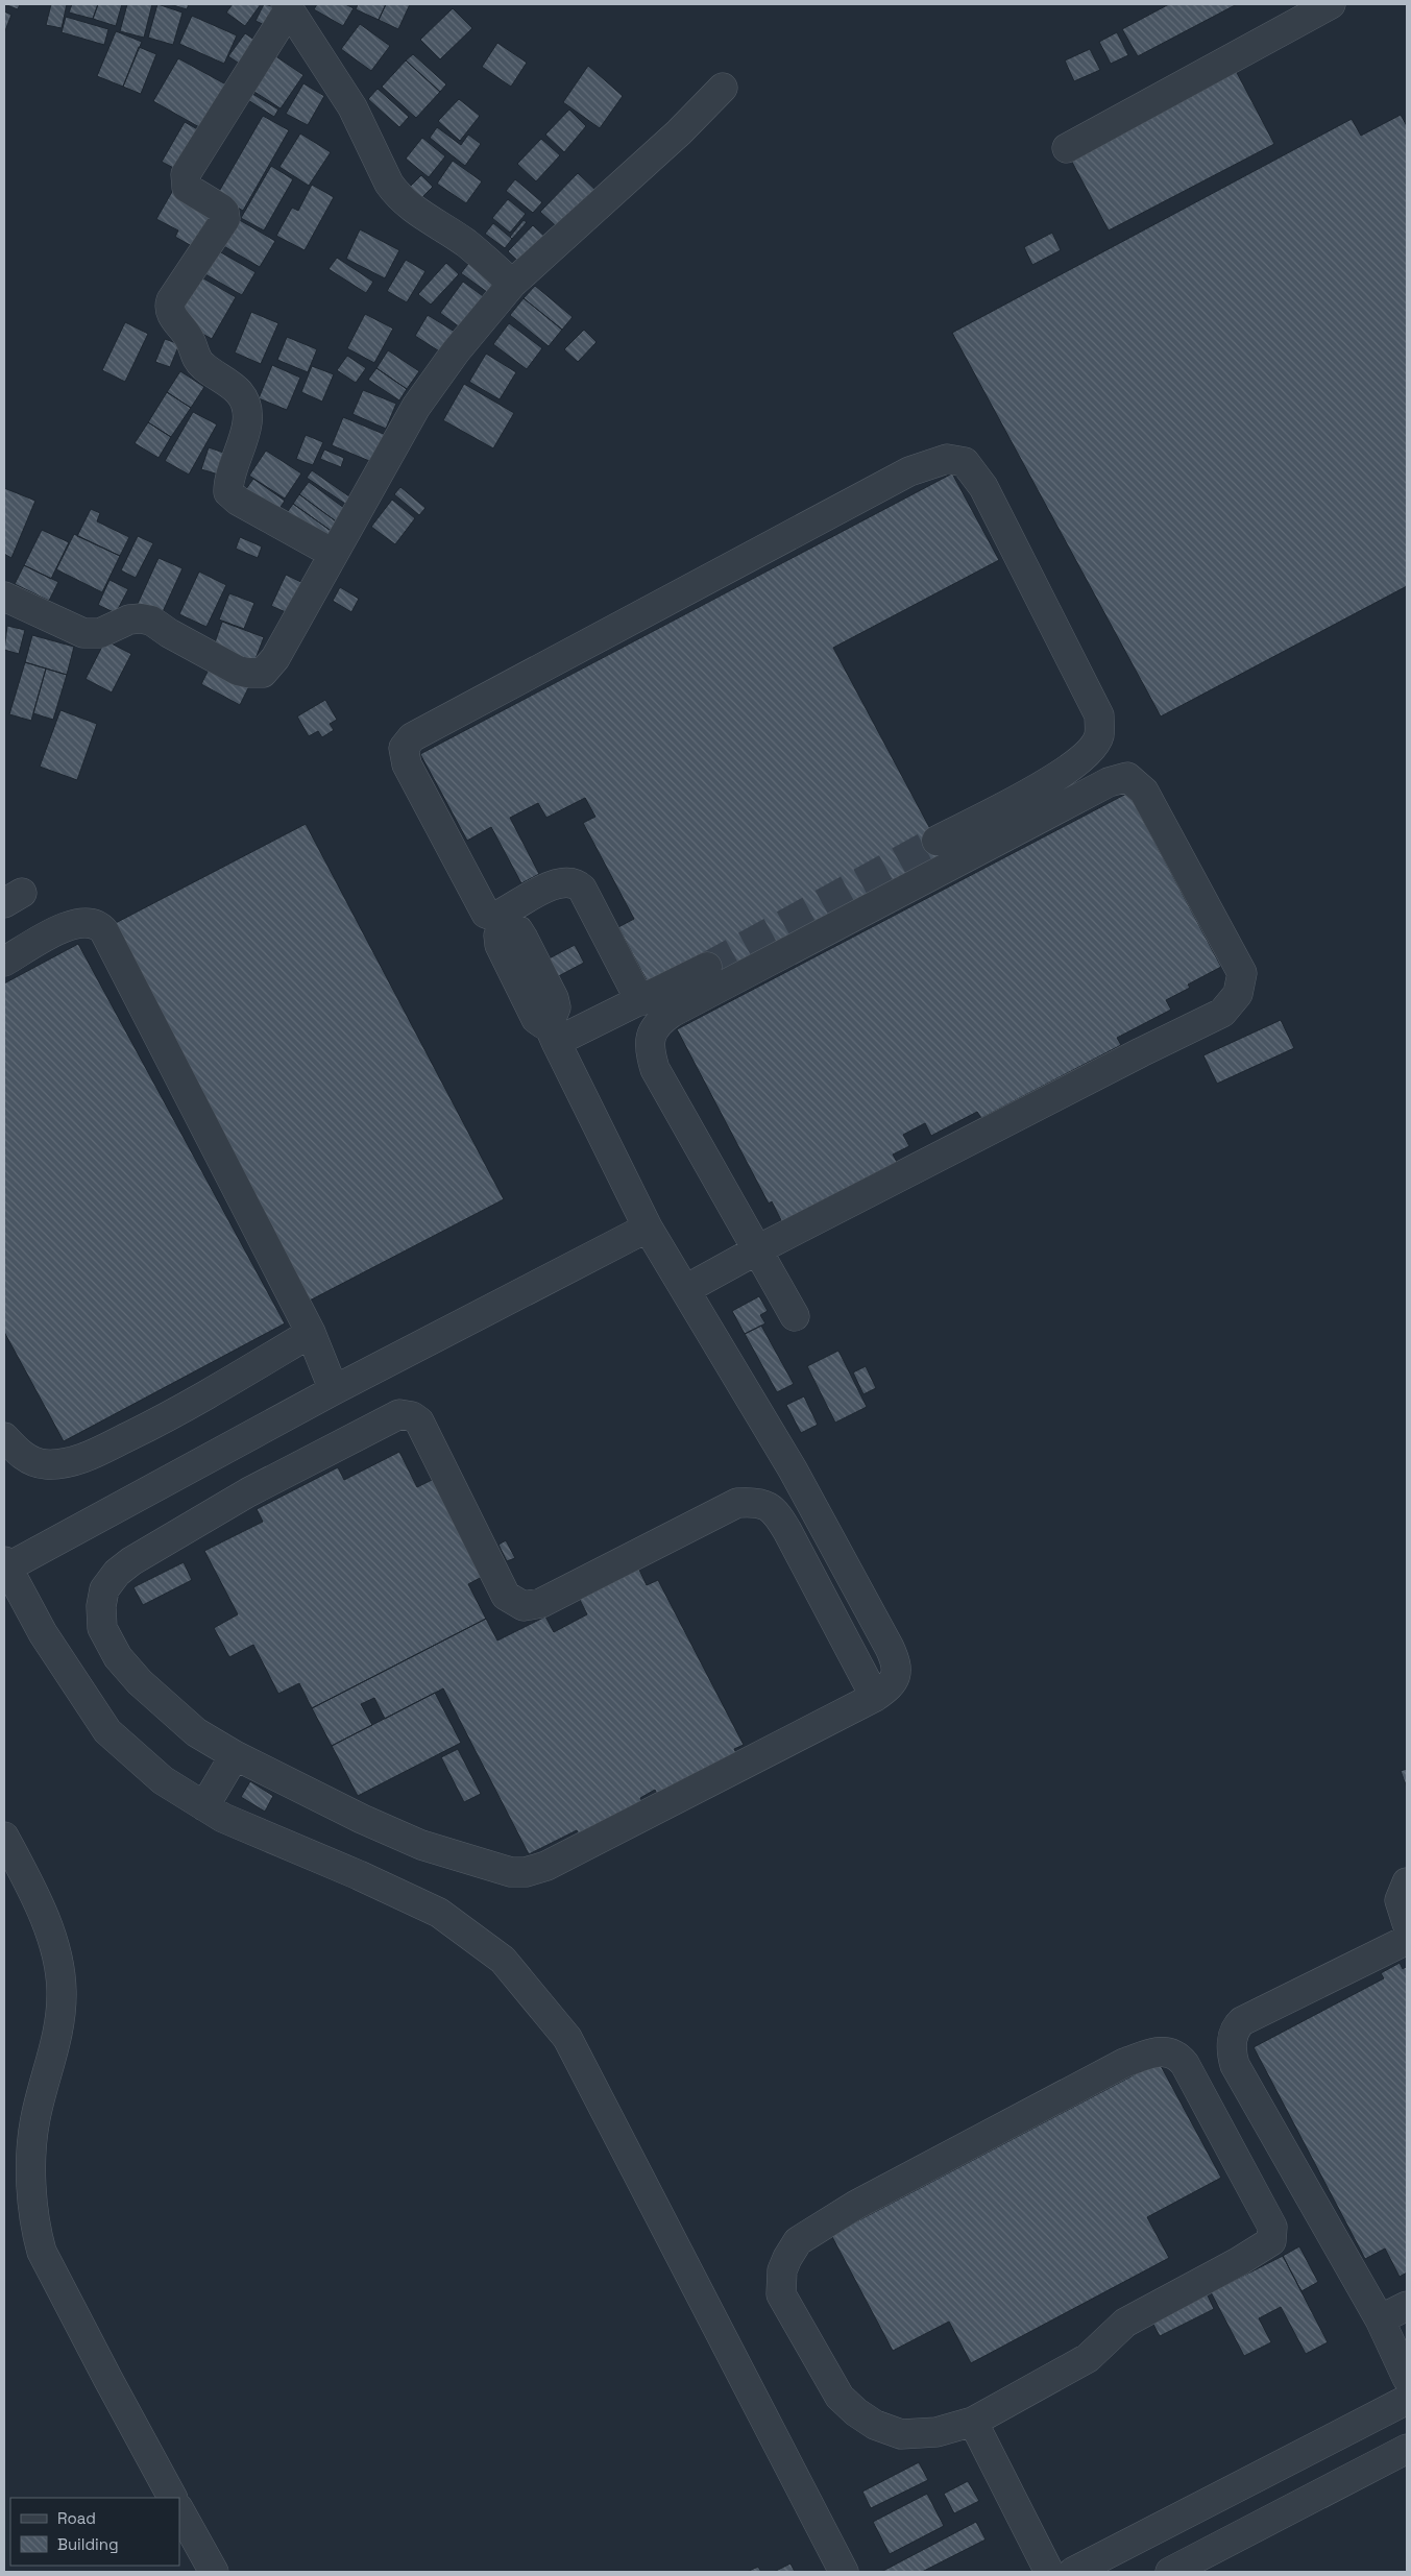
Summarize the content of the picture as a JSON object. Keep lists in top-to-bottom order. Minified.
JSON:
{"legend":["Road","Building"]}
